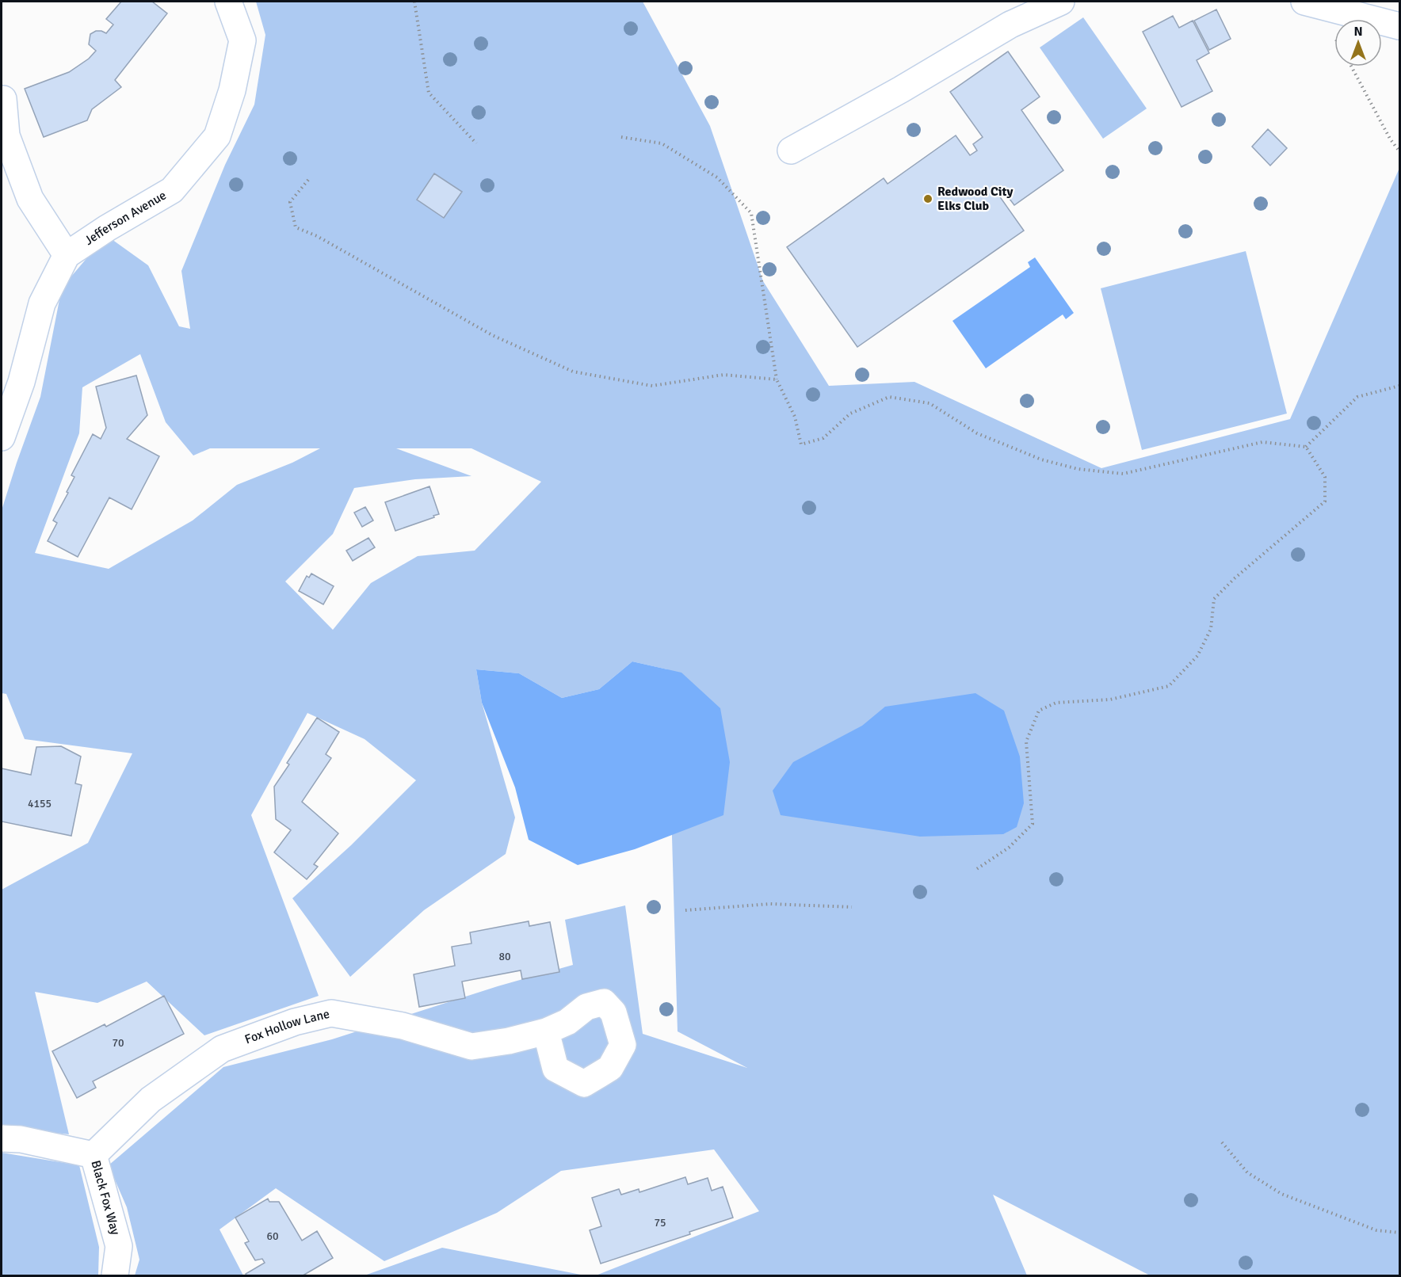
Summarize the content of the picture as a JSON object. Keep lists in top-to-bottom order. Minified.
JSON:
{"streets":{"street":["Jefferson Avenue","Fox Hollow Lane","Black Fox Way"]},"crossings":[["Fox Hollow Lane","Black Fox Way"]],"places":["Redwood City Elks Club"],"house_numbers":["4155","80","70","75","60"],"north":"top"}
